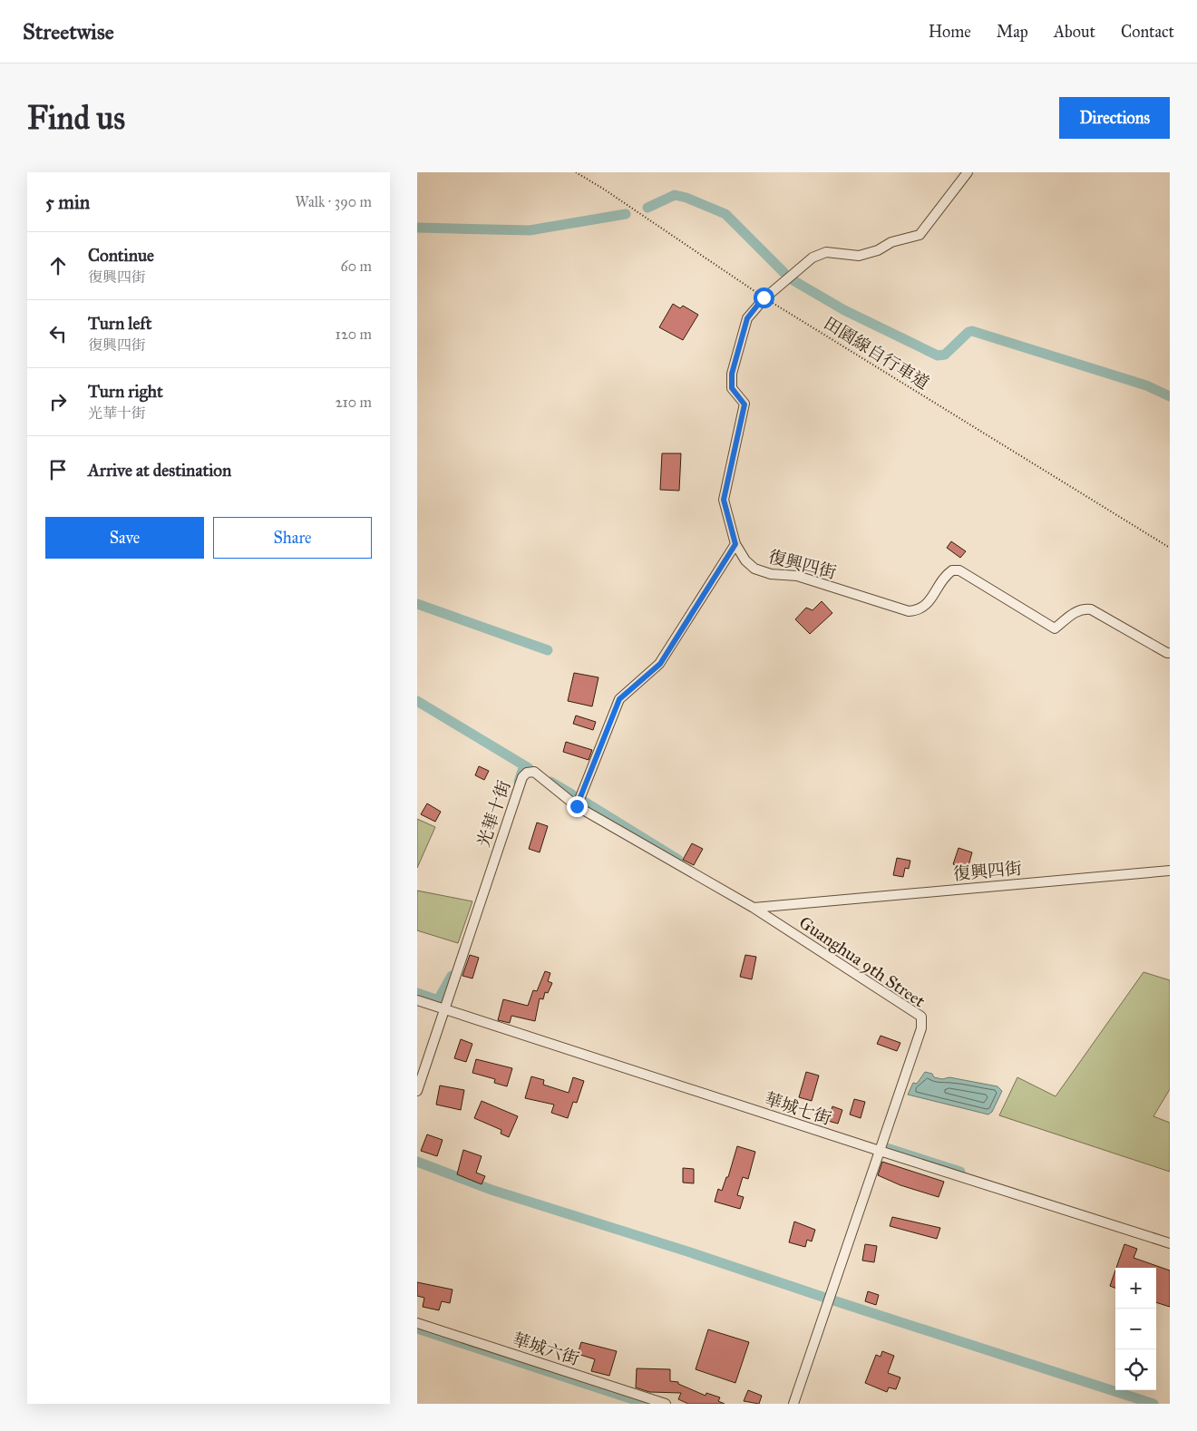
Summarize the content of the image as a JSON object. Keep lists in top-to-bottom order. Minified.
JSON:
{"streets":{"street":["復興四街","光華十街","Guanghua 9th Street","華城七街","華城六街"],"path":["田園線自行車道"]},"crossings":[["田園線自行車道","復興四街"],["復興四街","Guanghua 9th Street"],["光華十街","Guanghua 9th Street"],["光華十街","華城七街"],["Guanghua 9th Street","華城七街"]],"page":{"header":"Streetwise","nav":["Home","Map","About","Contact"],"buttons":["Directions",["Save","Share"]],"title":"Find us","heading":["5 min","Walk · 390 m"],"list":[["Continue","復興四街","60 m"],["Turn left","復興四街","120 m"],["Turn right","光華十街","210 m"],"Arrive at destination"],"map_buttons":["+","−"]}}
